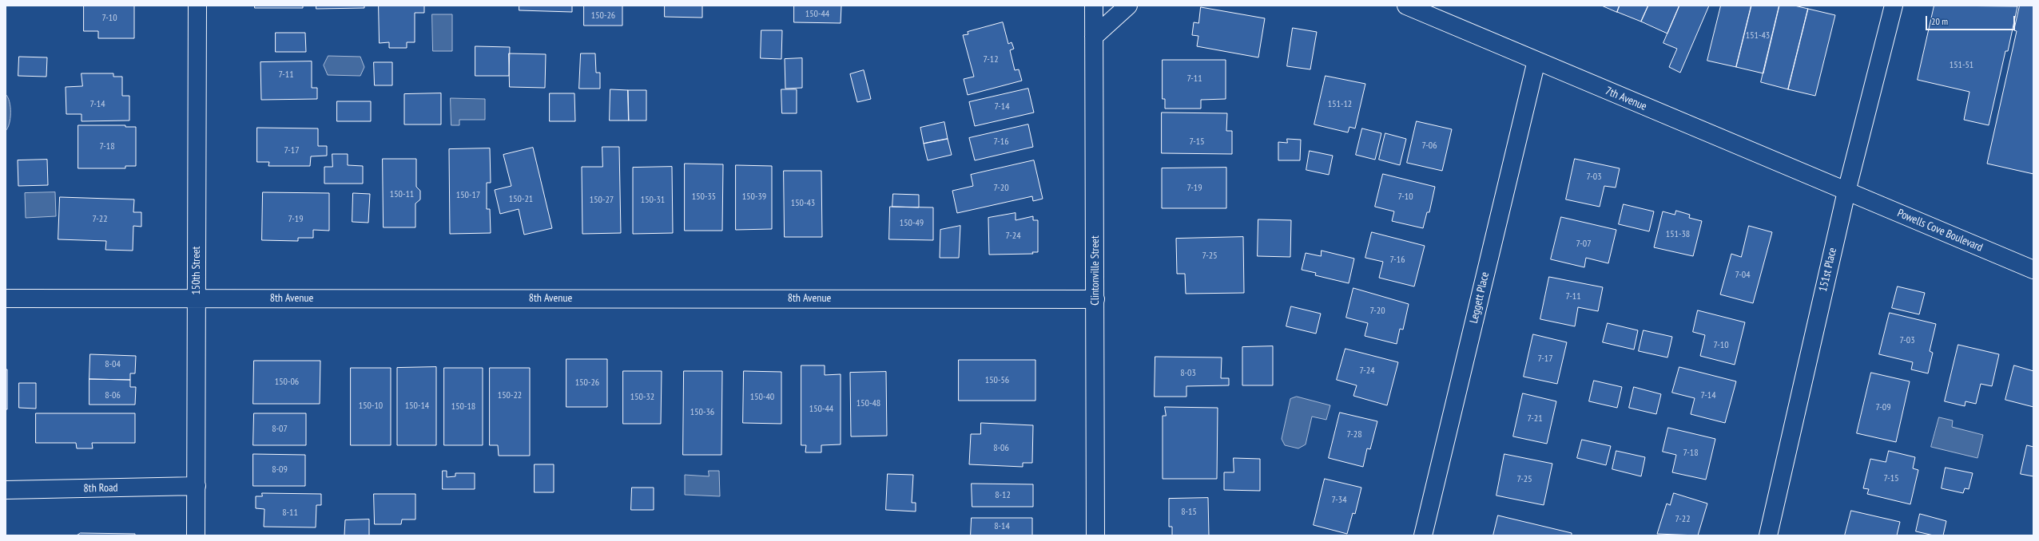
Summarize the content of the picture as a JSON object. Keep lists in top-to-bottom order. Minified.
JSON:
{"streets":{"street":["7th Avenue","Powells Cove Boulevard","151st Place","150th Street","Clintonville Street","Leggett Place","8th Avenue","8th Road"]},"crossings":[["7th Avenue","Powells Cove Boulevard"],["7th Avenue","151st Place"],["7th Avenue","Leggett Place"],["Powells Cove Boulevard","151st Place"],["150th Street","8th Avenue"],["150th Street","8th Road"],["Clintonville Street","8th Avenue"]],"house_numbers":["150-44","150-26","7-10","151-43","7-12","151-51","7-11","7-11","7-14","151-12","7-14","7-16","7-15","7-06","7-18","7-17","7-03","7-20","7-19","150-11","150-17","150-35","150-39","7-10","150-21","150-27","150-31","150-43","7-22","7-19","150-49","151-38","7-24","7-07","7-25","7-16","7-04","7-11","7-20","7-03","7-10","7-17","8-04","7-24","8-03","150-56","150-06","150-26","8-06","150-22","7-14","150-32","150-40","150-48","150-10","150-14","150-18","7-09","150-44","150-36","7-21","8-07","7-28","8-06","7-18","8-09","7-15","7-25","8-12","7-34","8-15","8-11","7-22","8-14"],"scale_bar":"20 m"}
